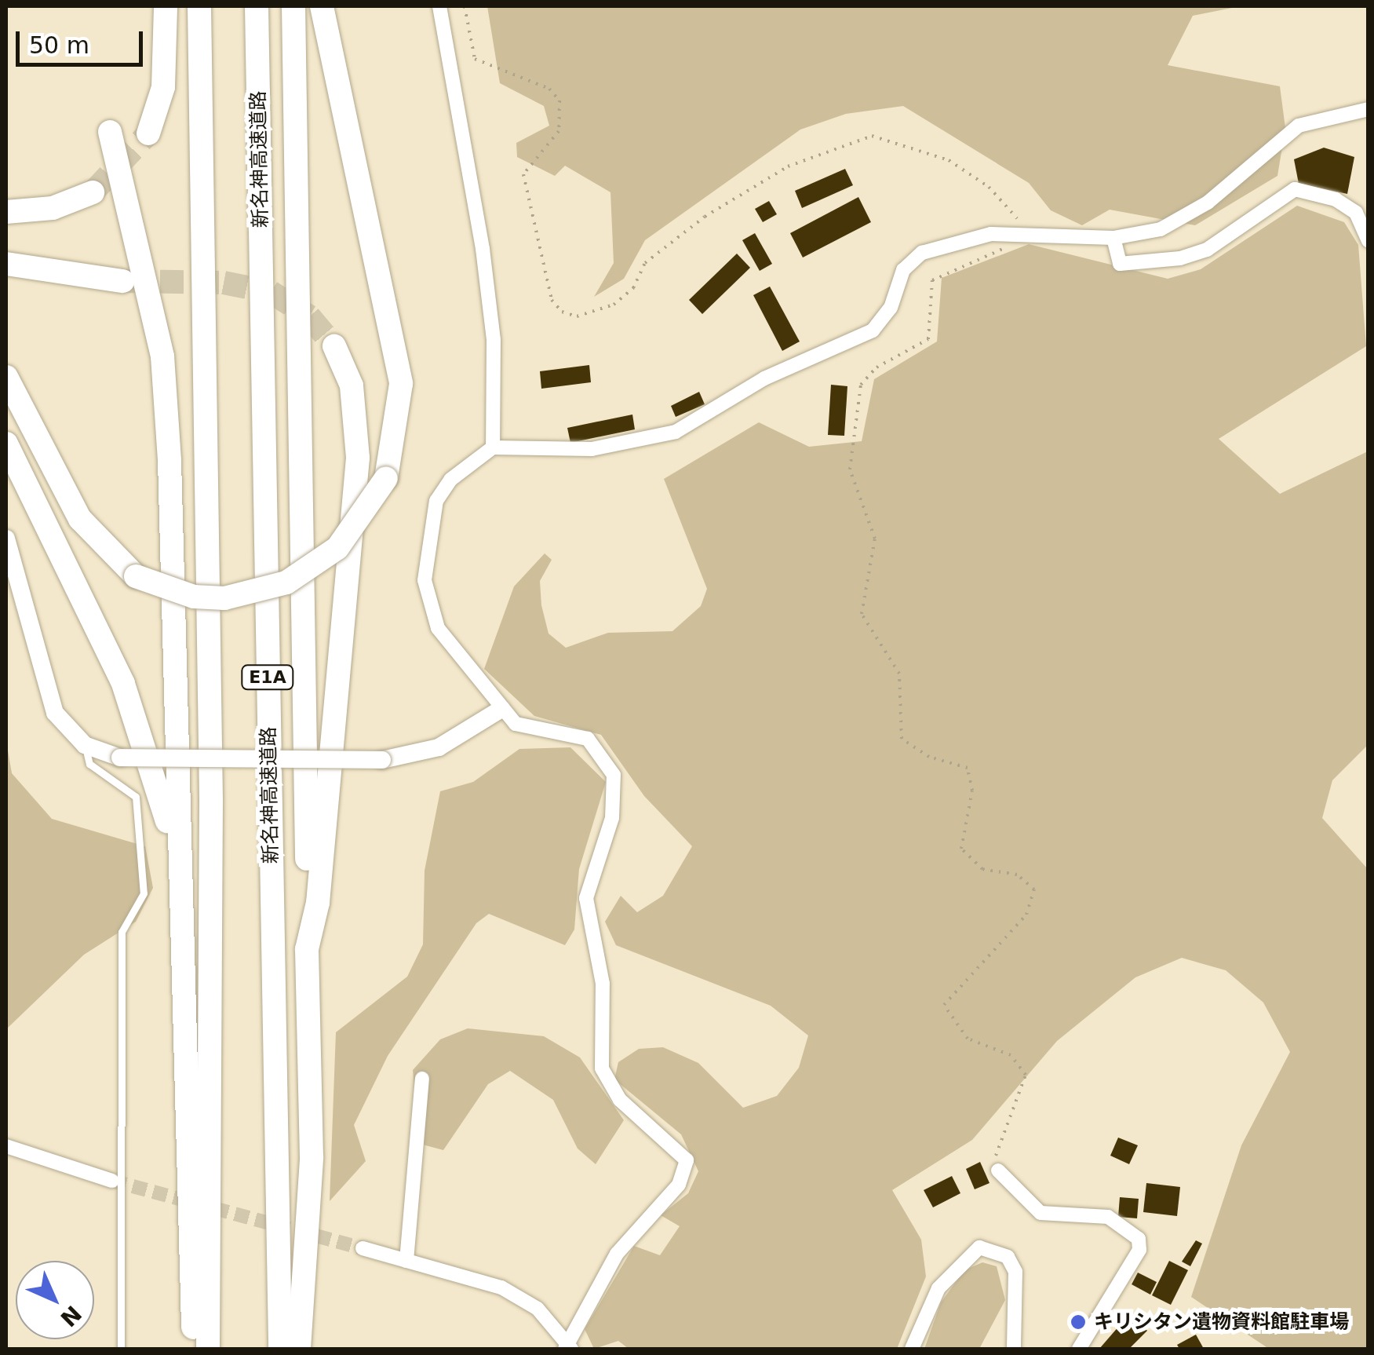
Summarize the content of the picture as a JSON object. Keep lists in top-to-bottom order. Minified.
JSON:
{"streets":{"highway":["新名神高速道路","E1A"]},"places":["キリシタン遺物資料館駐車場"],"scale_bar":"50 m","north":"bottom right"}
